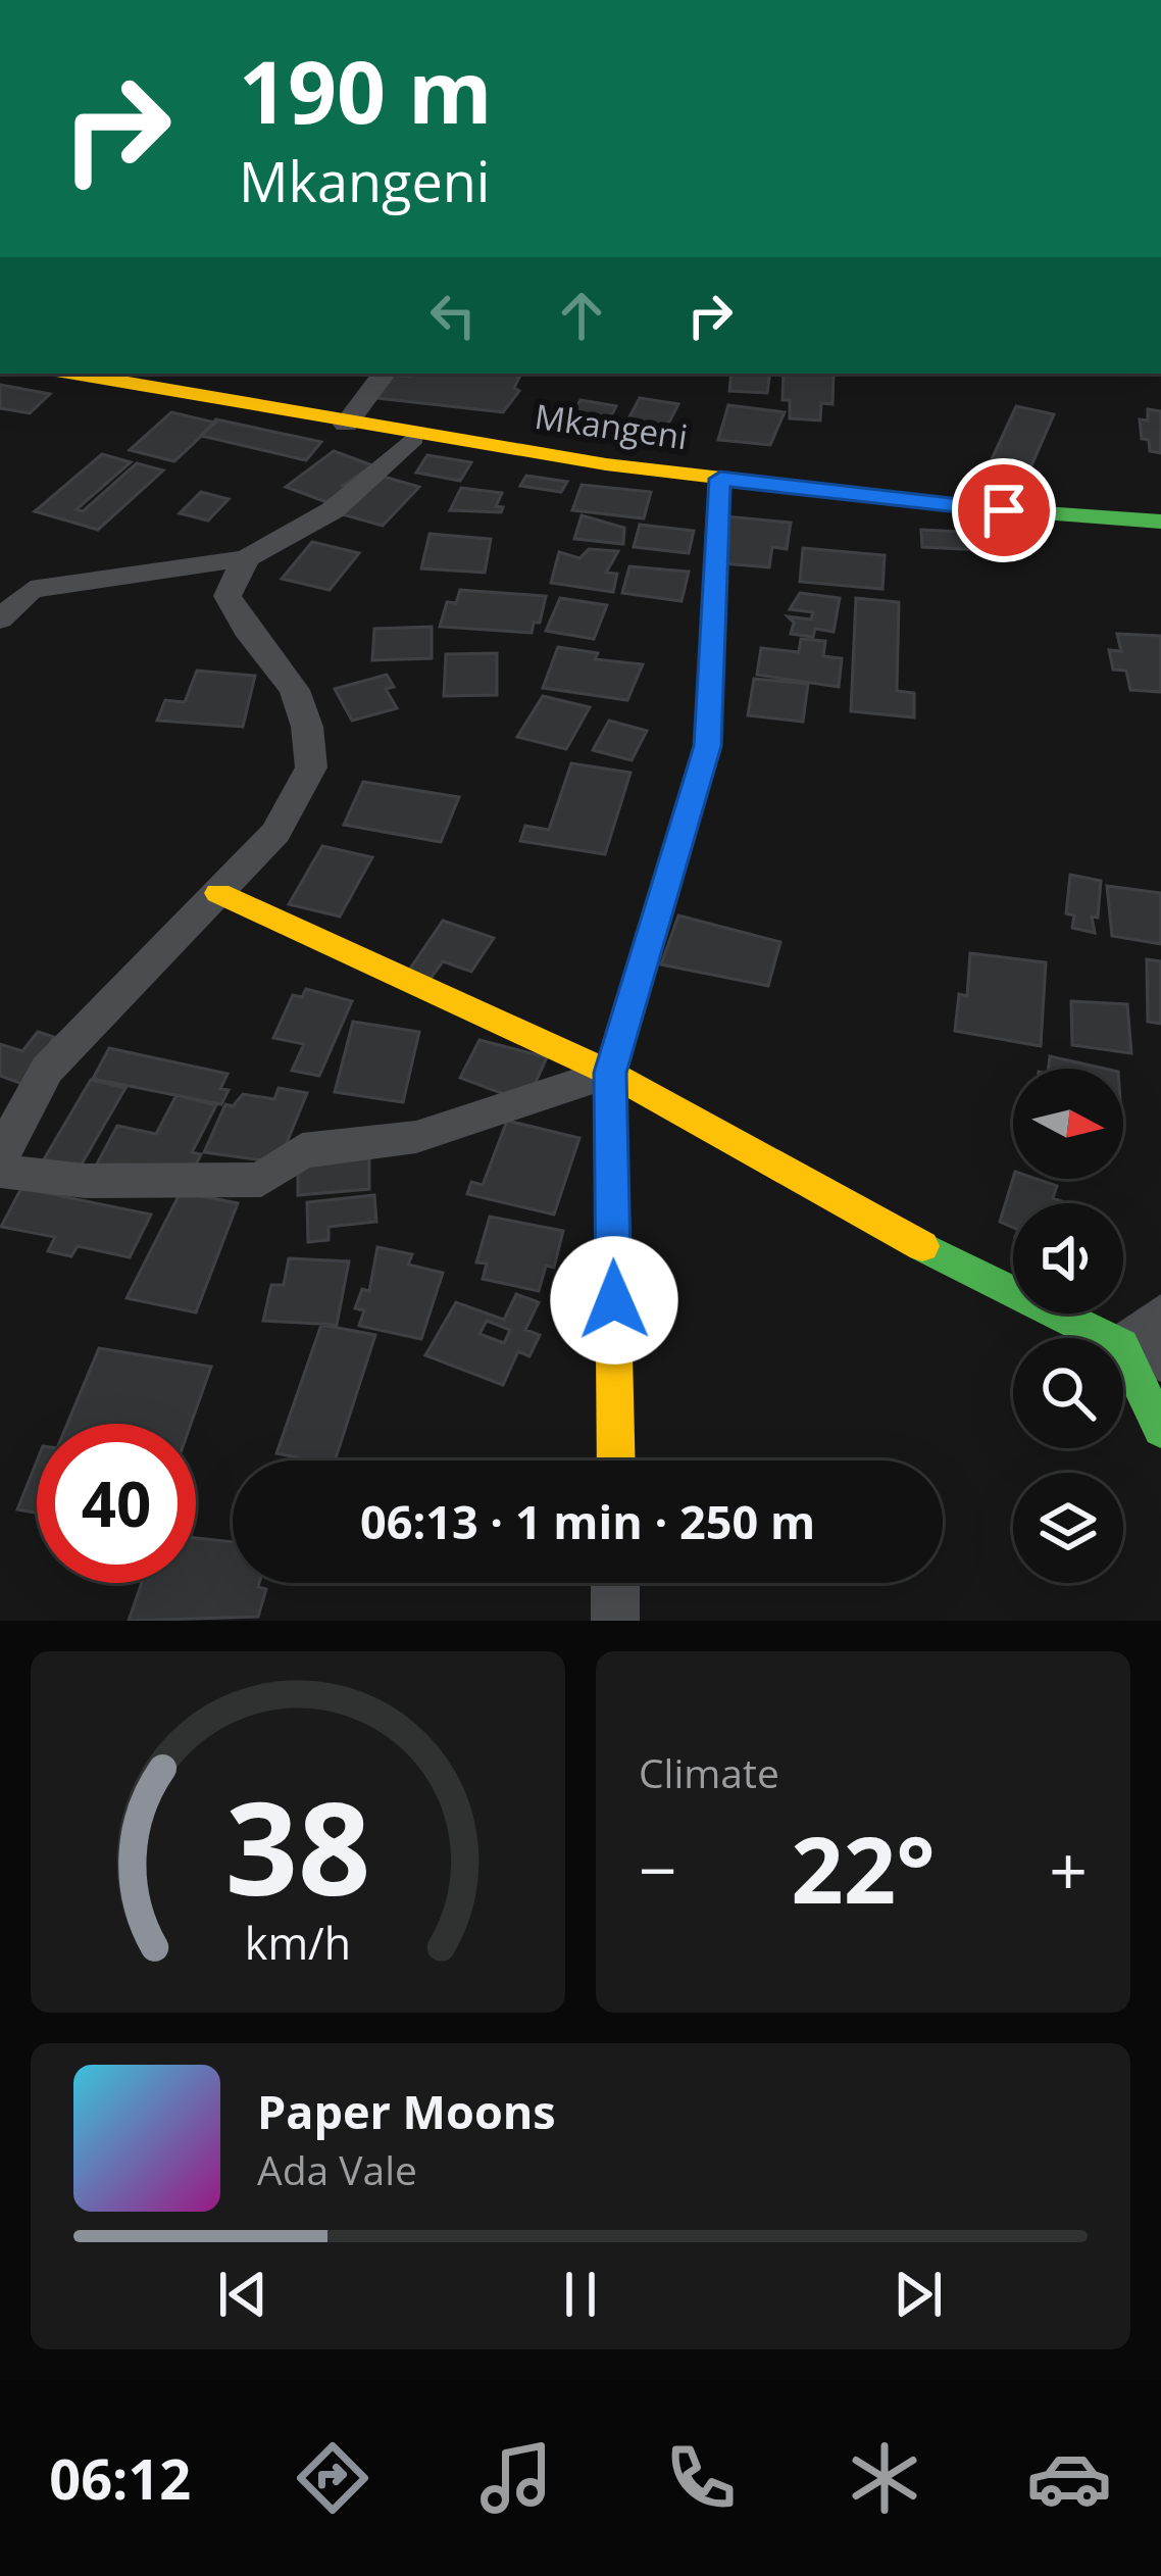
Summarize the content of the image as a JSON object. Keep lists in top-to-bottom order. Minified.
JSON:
{"streets":{"street":["Mkangeni"]},"north":"right","page":{"turn":["190 m","Mkangeni"],"limit":"40","trip":"06:13 · 1 min · 250 m","tile":"Climate","heat":["−","22°","+"],"song":["Paper Moons","Ada Vale"],"tabs":"06:12","gauge":["38","km/h"]}}
